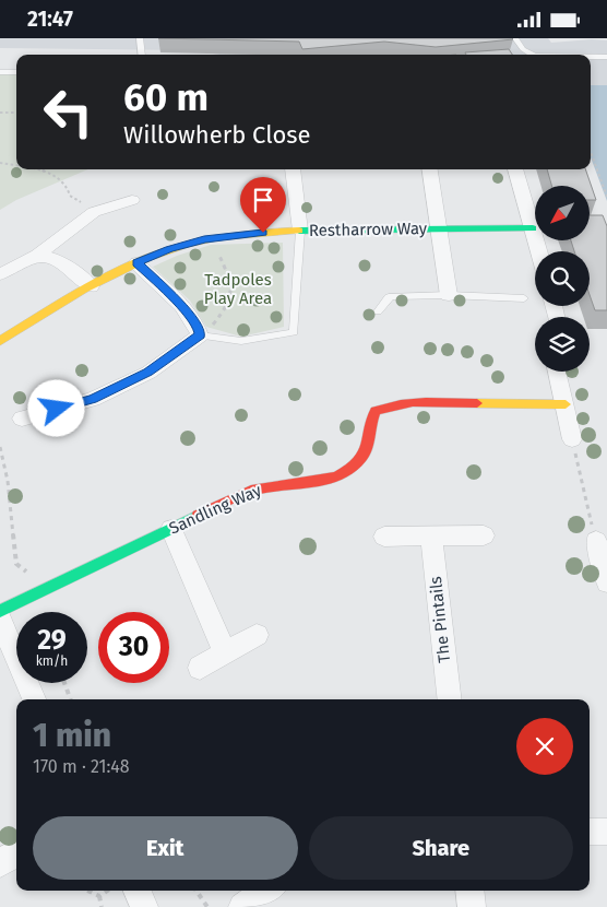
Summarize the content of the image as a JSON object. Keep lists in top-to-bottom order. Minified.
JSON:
{"streets":{"street":["Restharrow Way","Sandling Way","The Pintails"]},"parks":["Tadpoles Play Area"],"north":"bottom left","page":{"status":"21:47","turn":["60 m","Willowherb Close"],"speed":"29 km/h","limit":"30","heading":["1 min","170 m · 21:48"],"buttons":["Exit","Share"]}}
